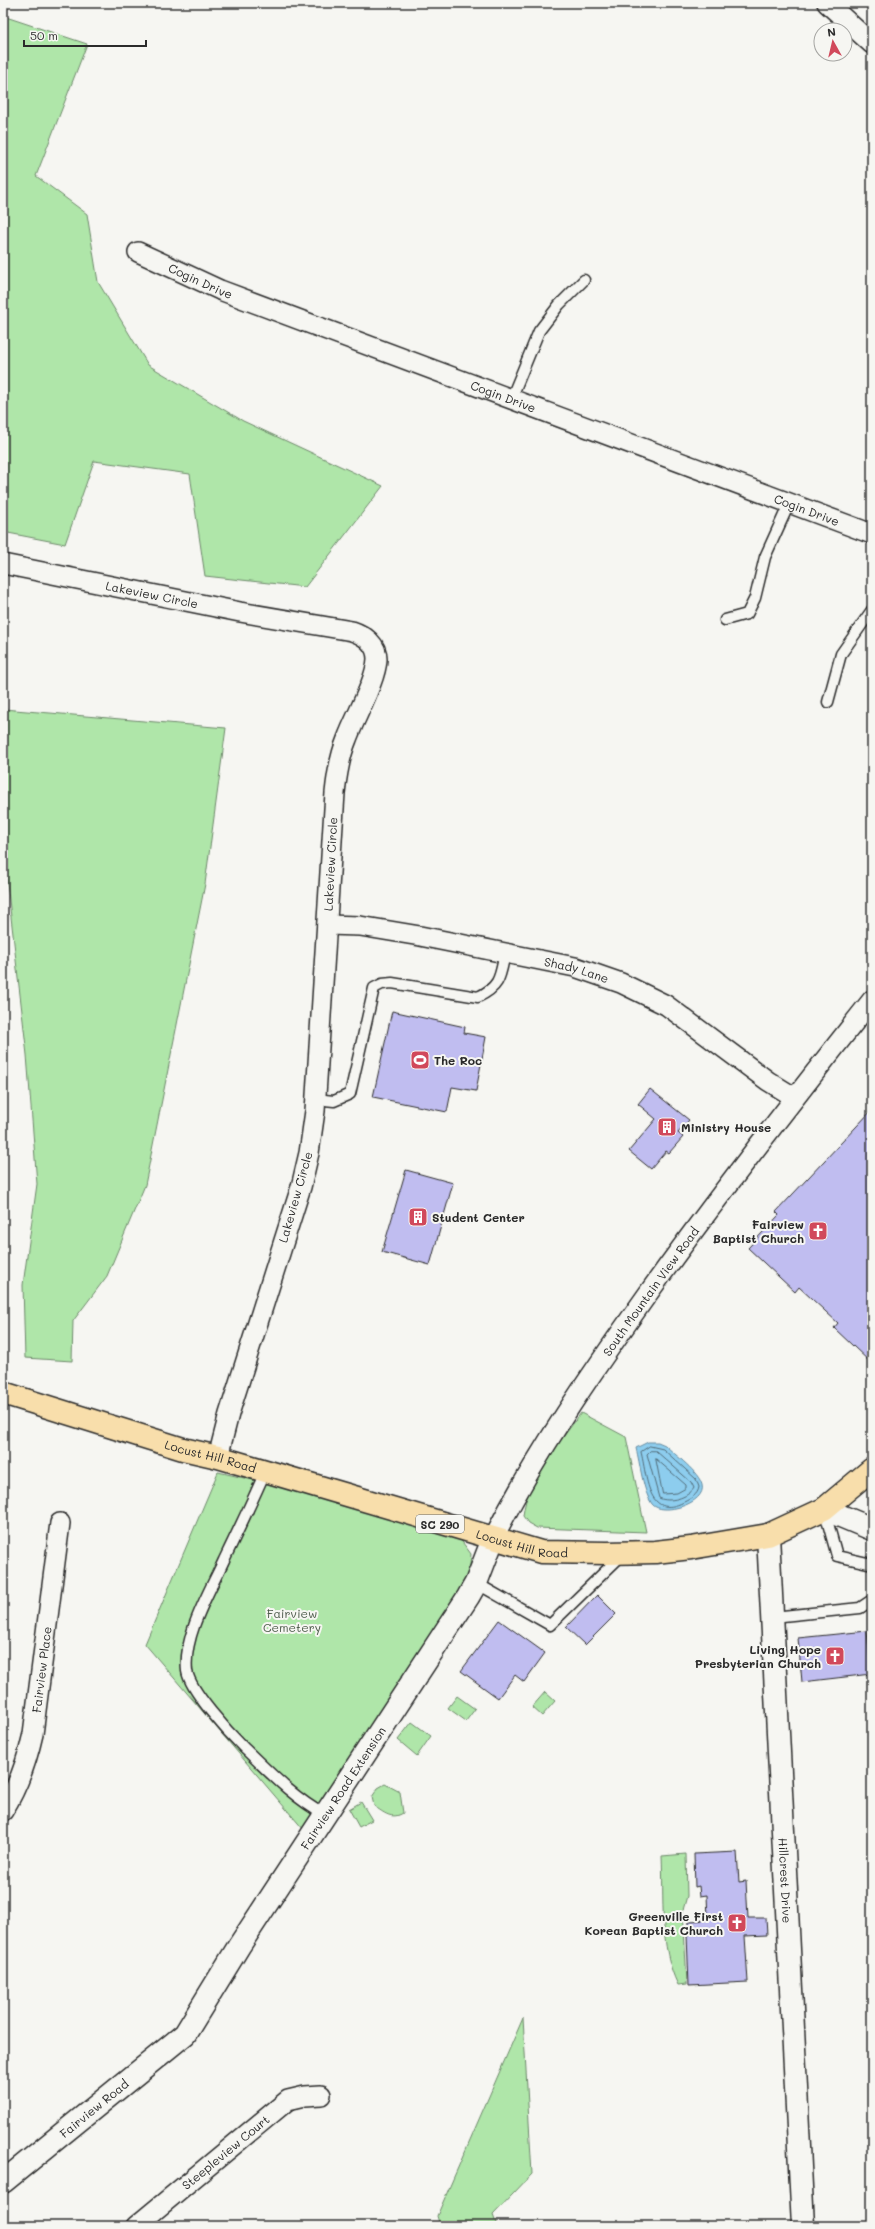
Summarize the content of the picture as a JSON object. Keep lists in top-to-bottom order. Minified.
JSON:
{"streets":{"main road":["Locust Hill Road","SC 290"],"street":["Cogin Drive","Lakeview Circle","Shady Lane","South Mountain View Road","Fairview Place","Fairview Road Extension","Hillcrest Drive","Fairview Road","Steepleview Court"]},"crossings":[["Lakeview Circle","Shady Lane"],["Lakeview Circle","Locust Hill Road"],["Shady Lane","South Mountain View Road"],["South Mountain View Road","Locust Hill Road"],["South Mountain View Road","Fairview Road Extension"],["Locust Hill Road","Fairview Road Extension"],["Locust Hill Road","Hillcrest Drive"],["Fairview Road Extension","Fairview Road"]],"parks":["Fairview Cemetery"],"places":{"sports":["The Roc"],"building":["Ministry House","Student Center"],"church":["Fairview Baptist Church","Living Hope Presbyterian Church","Greenville First Korean Baptist Church"]},"scale_bar":"50 m","north":"top"}
